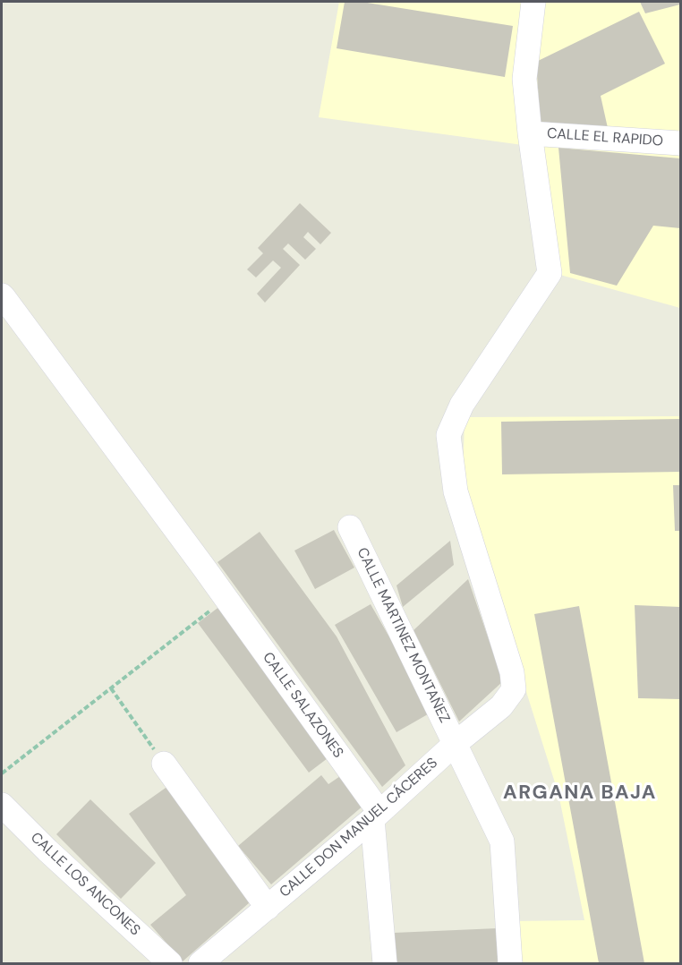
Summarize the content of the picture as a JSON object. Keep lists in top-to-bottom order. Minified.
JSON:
{"streets":{"street":["CALLE EL RAPIDO","CALLE MARTINEZ MONTAÑEZ","CALLE SALAZONES","CALLE DON MANUEL CÁCERES","CALLE LOS ANCONES"]},"crossings":[["CALLE EL RAPIDO","CALLE DON MANUEL CÁCERES"],["CALLE MARTINEZ MONTAÑEZ","CALLE DON MANUEL CÁCERES"],["CALLE SALAZONES","CALLE DON MANUEL CÁCERES"]],"districts":["ARGANA BAJA"]}
